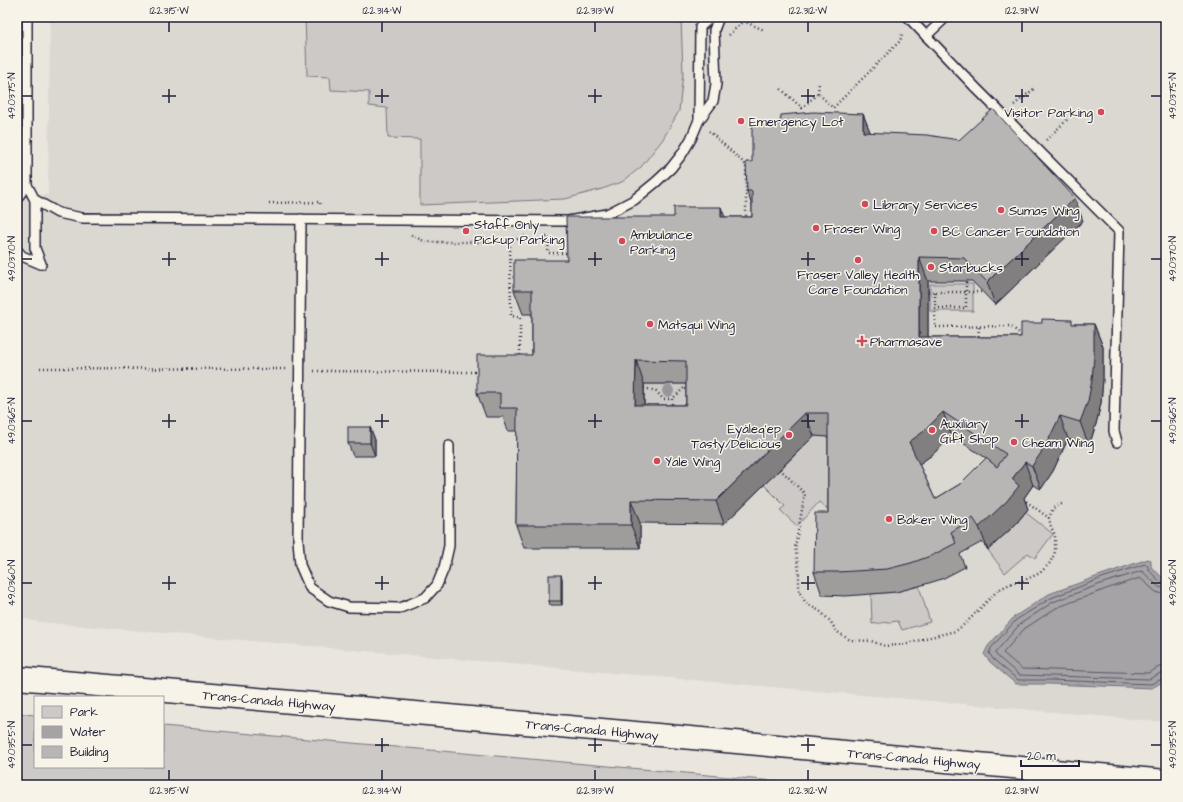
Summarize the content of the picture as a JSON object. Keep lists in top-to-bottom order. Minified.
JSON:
{"streets":{"highway":["Trans-Canada Highway"]},"places":{"other":["Visitor Parking","Emergency Lot","Library Services","Sumas Wing","Fraser Wing","Staff Only Pickup Parking","BC Cancer Foundation","Ambulance Parking","Fraser Valley Health Care Foundation","Starbucks","Matsqui Wing","Auxiliary Gift Shop","Eyáleq'ep Tasty/Delicious","Cheam Wing","Yale Wing","Baker Wing"],"health":["Pharmasave"]},"legend":["Park","Water","Building"],"scale_bar":"20 m","coordinates":["122.315°W","122.314°W","122.313°W","122.312°W","122.311°W","49.0375°N","49.0370°N","49.0365°N","49.0360°N","49.0355°N"]}
